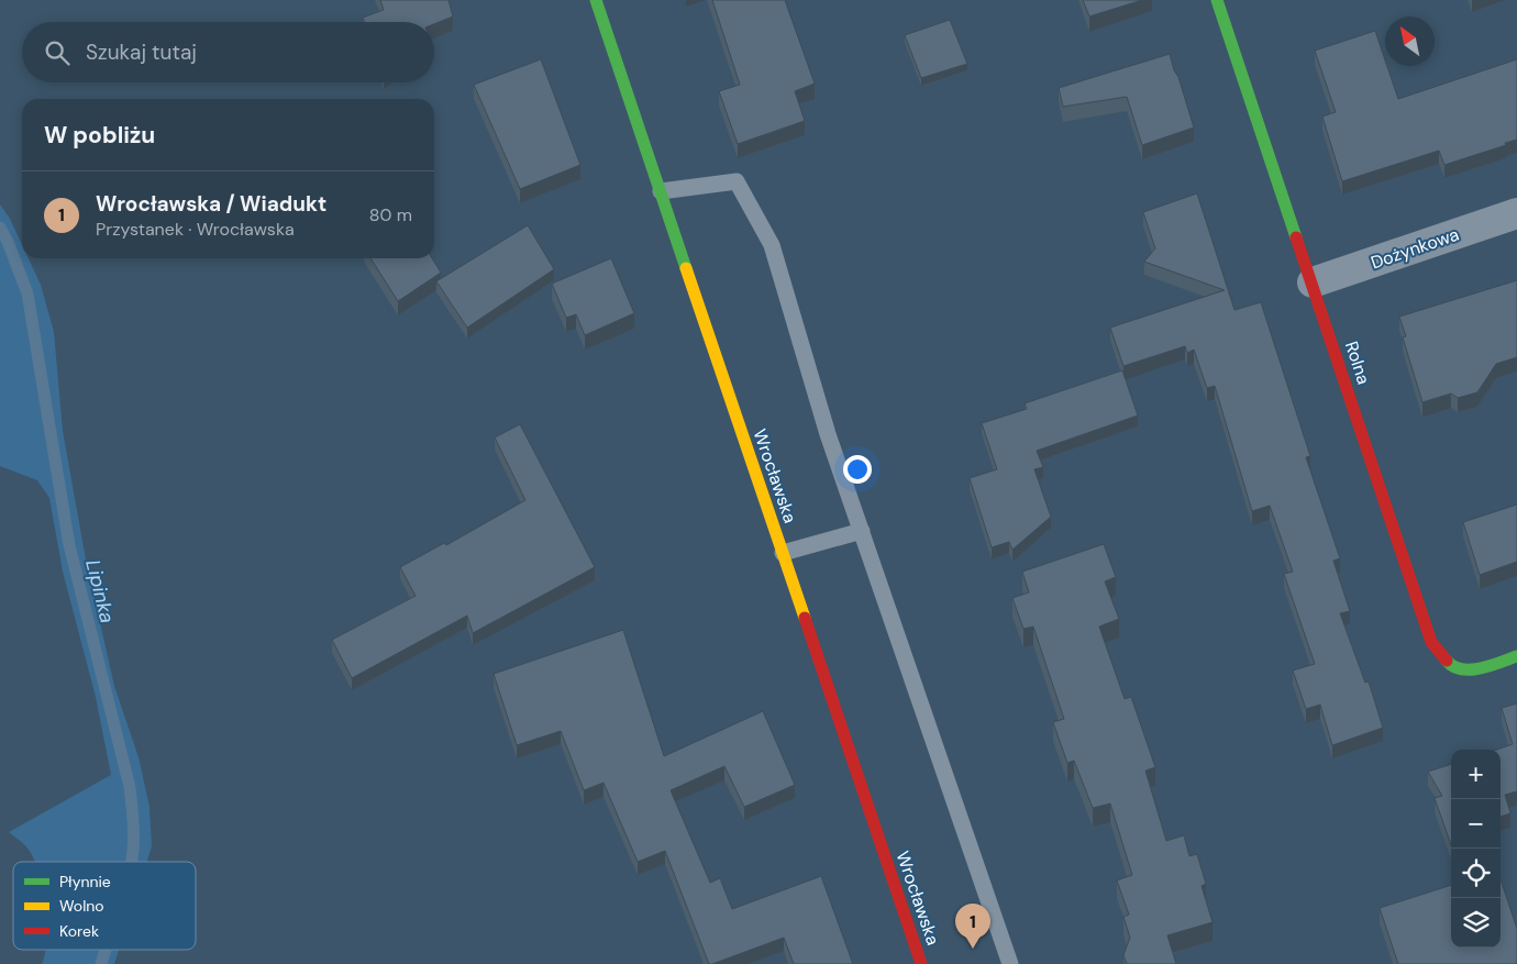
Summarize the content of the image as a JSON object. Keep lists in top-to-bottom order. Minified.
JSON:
{"streets":{"main road":["Rolna","Wrocławska"],"street":["Dożynkowa"]},"crossings":[["Dożynkowa","Rolna"]],"water":["Lipinka"],"legend":["Płynnie","Wolno","Korek"],"north":"top left","page":{"search":"Szukaj tutaj","heading":"W pobliżu","list":[{"mark":"1","name":"Wrocławska / Wiadukt","note":"Przystanek · Wrocławska","value":"80 m"}],"map_buttons":["+","−"],"pins":"1"}}
